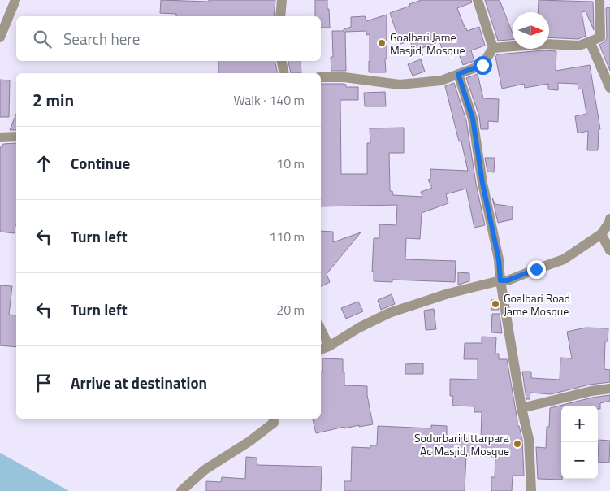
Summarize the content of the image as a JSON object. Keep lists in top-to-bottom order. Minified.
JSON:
{"places":["Goalbari Jame Masjid, Mosque","Goalbari Road Jame Mosque","Sodurbari Uttarpara Ac Masjid, Mosque"],"north":"right","page":{"search":"Search here","heading":["2 min","Walk · 140 m"],"list":[["Continue","10 m"],["Turn left","110 m"],["Turn left","20 m"],"Arrive at destination"],"map_buttons":["+","−"]}}
